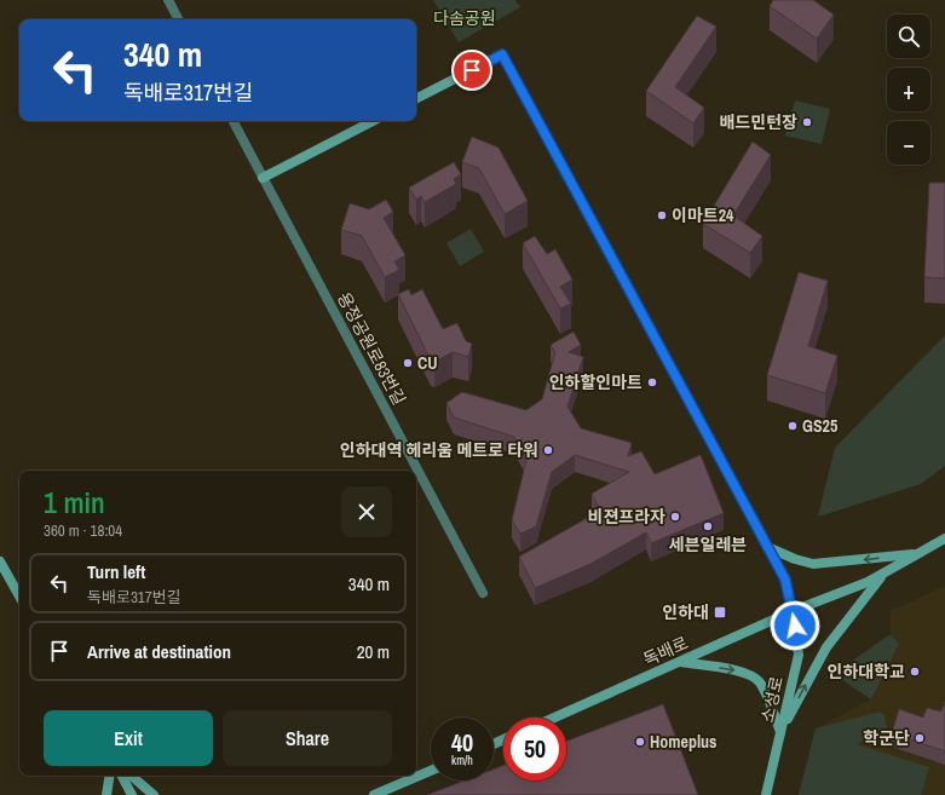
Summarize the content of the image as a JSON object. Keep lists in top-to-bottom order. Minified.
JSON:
{"streets":{"main road":["독배로","소성로"],"street":["용정공원로83번길"]},"crossings":[["독배로","소성로"]],"parks":["다솜공원"],"places":{"other":["배드민턴장","이마트24","CU","인하할인마트","GS25","인하대역 헤리움 메트로 타워","비젼프라자","세븐일레븐","인하대학교","학군단","Homeplus"],"transit":["인하대"]},"page":{"map_buttons":["+","−"],"turn":["340 m","독배로317번길"],"heading":["1 min","360 m · 18:04"],"list":[{"name":"Turn left","note":"독배로317번길","value":"340 m"},{"name":"Arrive at destination","value":"20 m"}],"buttons":["Exit","Share"],"speed":"40 km/h","limit":"50"}}
